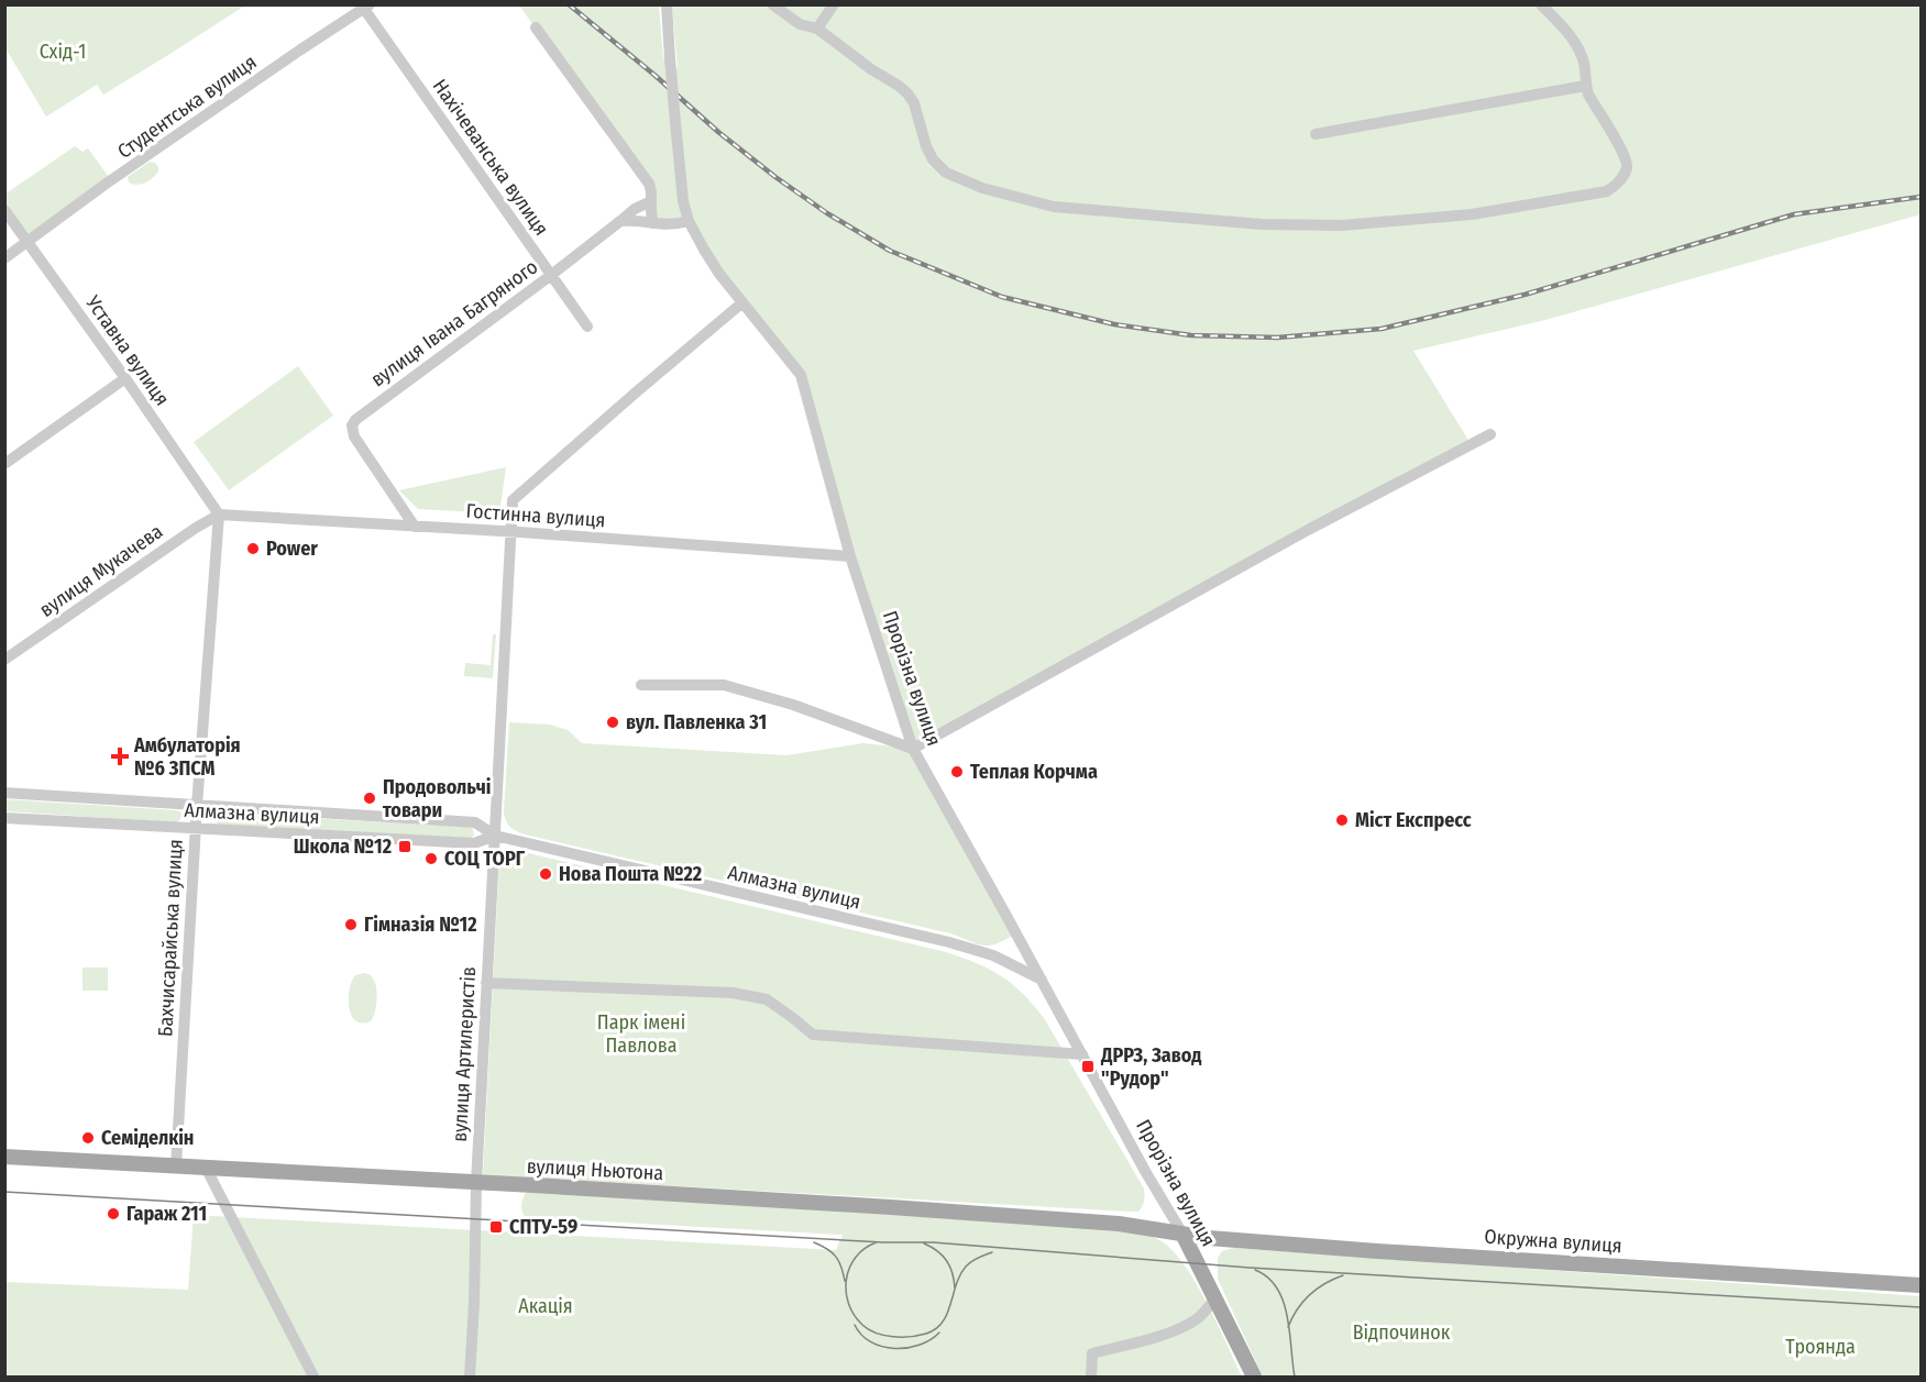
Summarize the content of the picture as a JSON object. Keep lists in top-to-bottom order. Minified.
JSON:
{"streets":{"main road":["Прорізна вулиця","вулиця Ньютона","Окружна вулиця"],"street":["Студентська вулиця","Нахічеванська вулиця","вулиця Івана Багряного","Уставна вулиця","Гостинна вулиця","вулиця Мукачева","Алмазна вулиця","Бахчисарайська вулиця","вулиця Артилеристів"]},"crossings":[["Студентська вулиця","Нахічеванська вулиця"],["Студентська вулиця","Уставна вулиця"],["Нахічеванська вулиця","вулиця Івана Багряного"],["вулиця Івана Багряного","Гостинна вулиця"],["Уставна вулиця","Гостинна вулиця"],["Уставна вулиця","вулиця Мукачева"],["Уставна вулиця","Бахчисарайська вулиця"],["Гостинна вулиця","вулиця Мукачева"],["Гостинна вулиця","Прорізна вулиця"],["Гостинна вулиця","Бахчисарайська вулиця"],["Гостинна вулиця","вулиця Артилеристів"],["вулиця Мукачева","Бахчисарайська вулиця"],["Прорізна вулиця","Алмазна вулиця"],["Прорізна вулиця","вулиця Артилеристів"],["Прорізна вулиця","вулиця Ньютона"],["Прорізна вулиця","Окружна вулиця"],["Алмазна вулиця","Бахчисарайська вулиця"],["Алмазна вулиця","вулиця Артилеристів"],["Бахчисарайська вулиця","вулиця Ньютона"],["вулиця Артилеристів","вулиця Ньютона"],["вулиця Ньютона","Окружна вулиця"]],"parks":["Схід-1","Парк імені Павлова","Акація","Відпочинок","Троянда"],"places":{"other":["Power","вул. Павленка 31","Теплая Корчма","Продовольчі товари","Міст Експресс","СОЦ ТОРГ","Нова Пошта №22","Гімназія №12","Семіделкін","Гараж 211"],"health":["Амбулаторія №6 ЗПСМ"],"transit":["Школа №12","ДРРЗ, Завод \"Рудор\"","СПТУ-59"]}}
